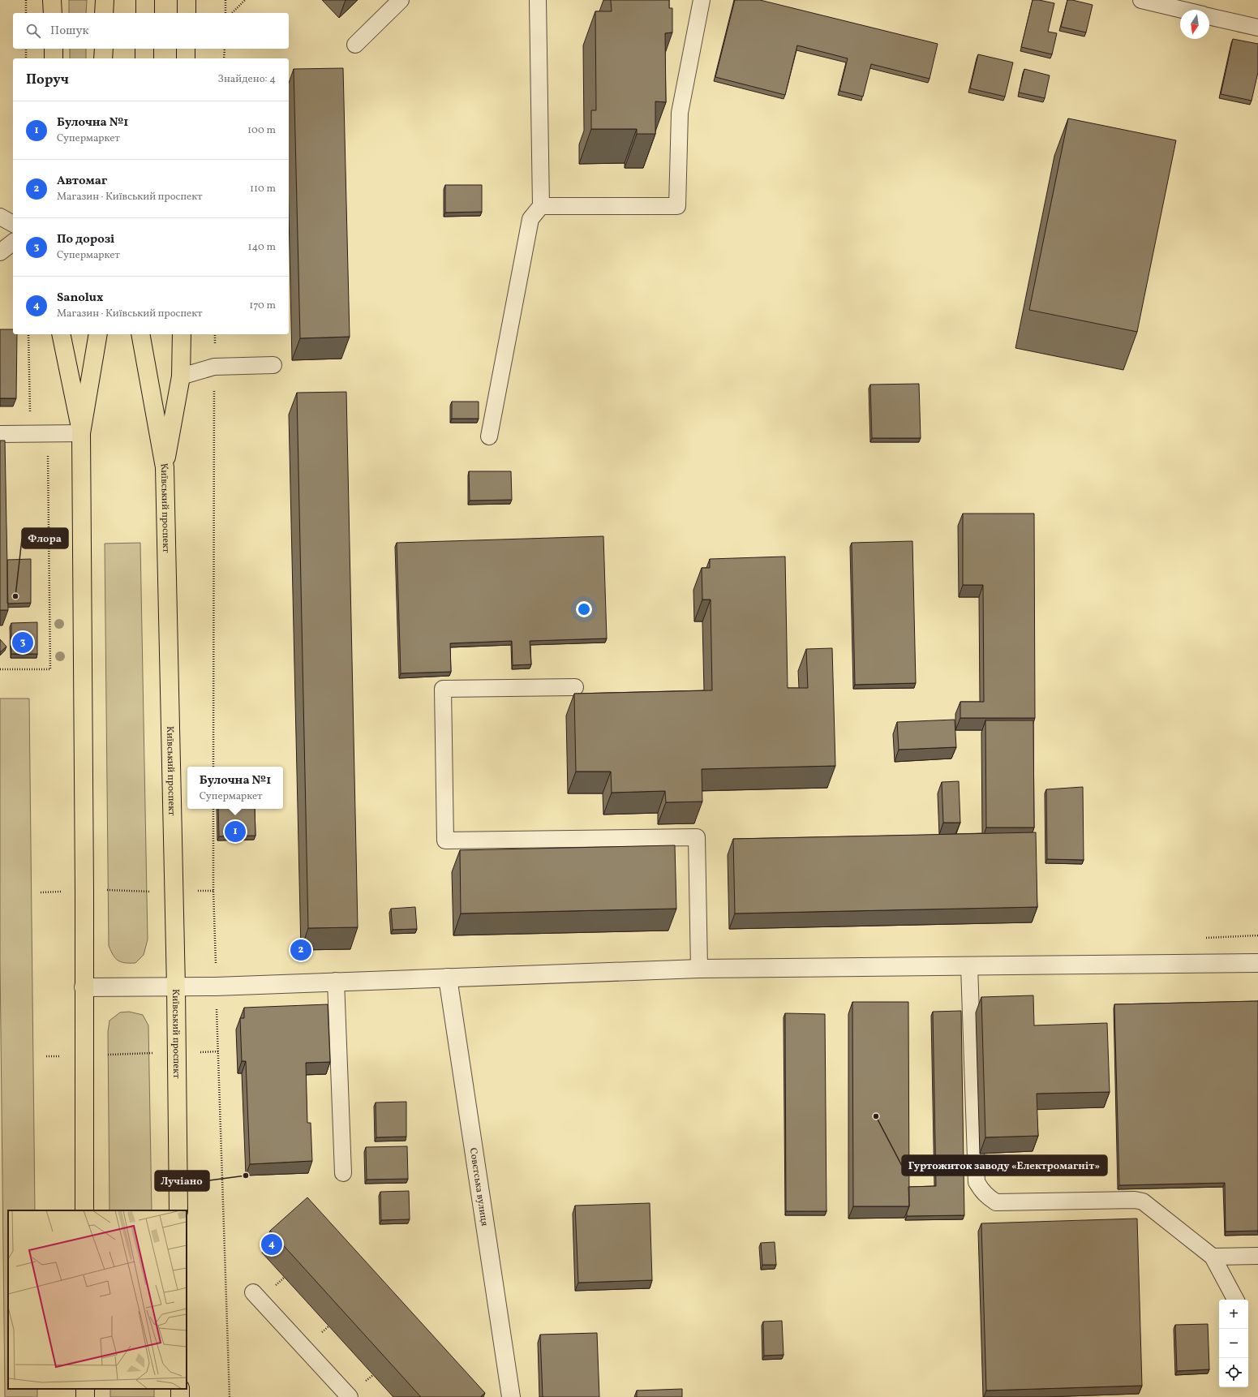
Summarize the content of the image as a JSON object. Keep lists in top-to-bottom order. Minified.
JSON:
{"streets":{"main road":["Київський проспект"],"street":["Совєтська вулиця"]},"places":["Флора","Гуртожиток заводу «Електромагніт»","Лучіано"],"north":"bottom","page":{"search":"Пошук","heading":["Поруч","Знайдено: 4"],"list":[{"mark":"1","name":"Булочна №1","note":"Супермаркет","value":"100 m"},{"mark":"2","name":"Автомаг","note":"Магазин · Київський проспект","value":"110 m"},{"mark":"3","name":"По дорозі","note":"Супермаркет","value":"140 m"},{"mark":"4","name":"Sanolux","note":"Магазин · Київський проспект","value":"170 m"}],"pins":["3","1","2","4"],"popup":["Булочна №1","Супермаркет"],"map_buttons":["+","−"]}}
